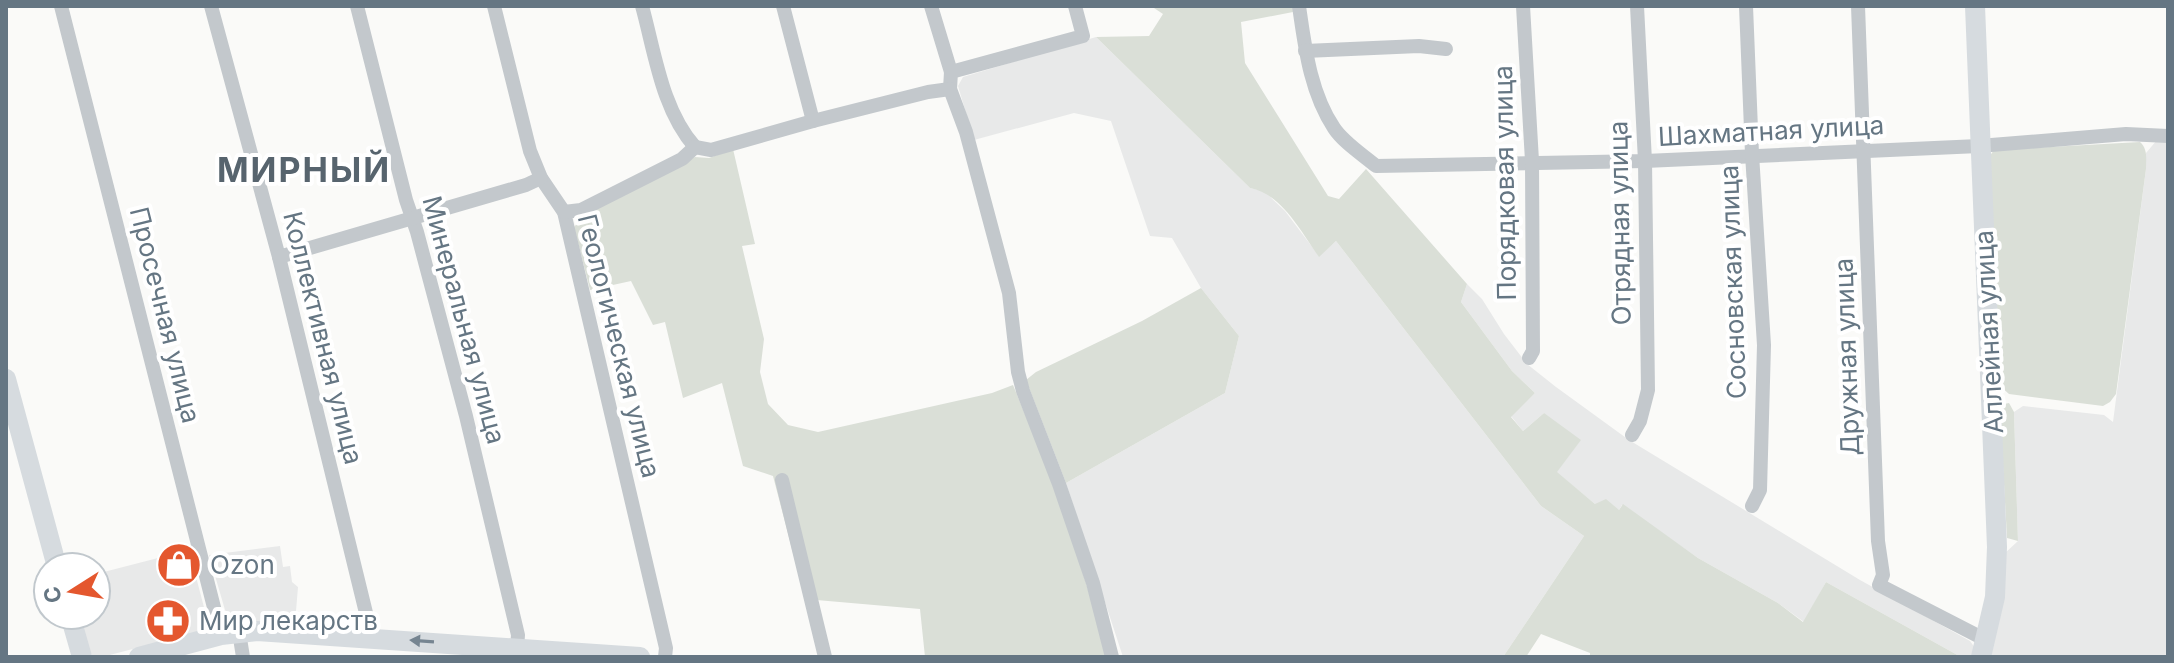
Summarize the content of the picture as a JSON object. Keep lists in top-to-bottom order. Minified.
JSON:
{"streets":{"street":["Шахматная улица","Порядковая улица","Отрядная улица","Сосновская улица","Просечная улица","Минеральная улица","Аллейная улица","Коллективная улица","Геологическая улица","Дружная улица"]},"crossings":[["Шахматная улица","Порядковая улица"],["Шахматная улица","Отрядная улица"],["Шахматная улица","Сосновская улица"],["Шахматная улица","Аллейная улица"],["Шахматная улица","Дружная улица"],["Аллейная улица","Дружная улица"]],"districts":["МИРНЫЙ"],"places":{"shop":["Ozon"],"pharmacy":["Мир лекарств"]},"north":"left"}
